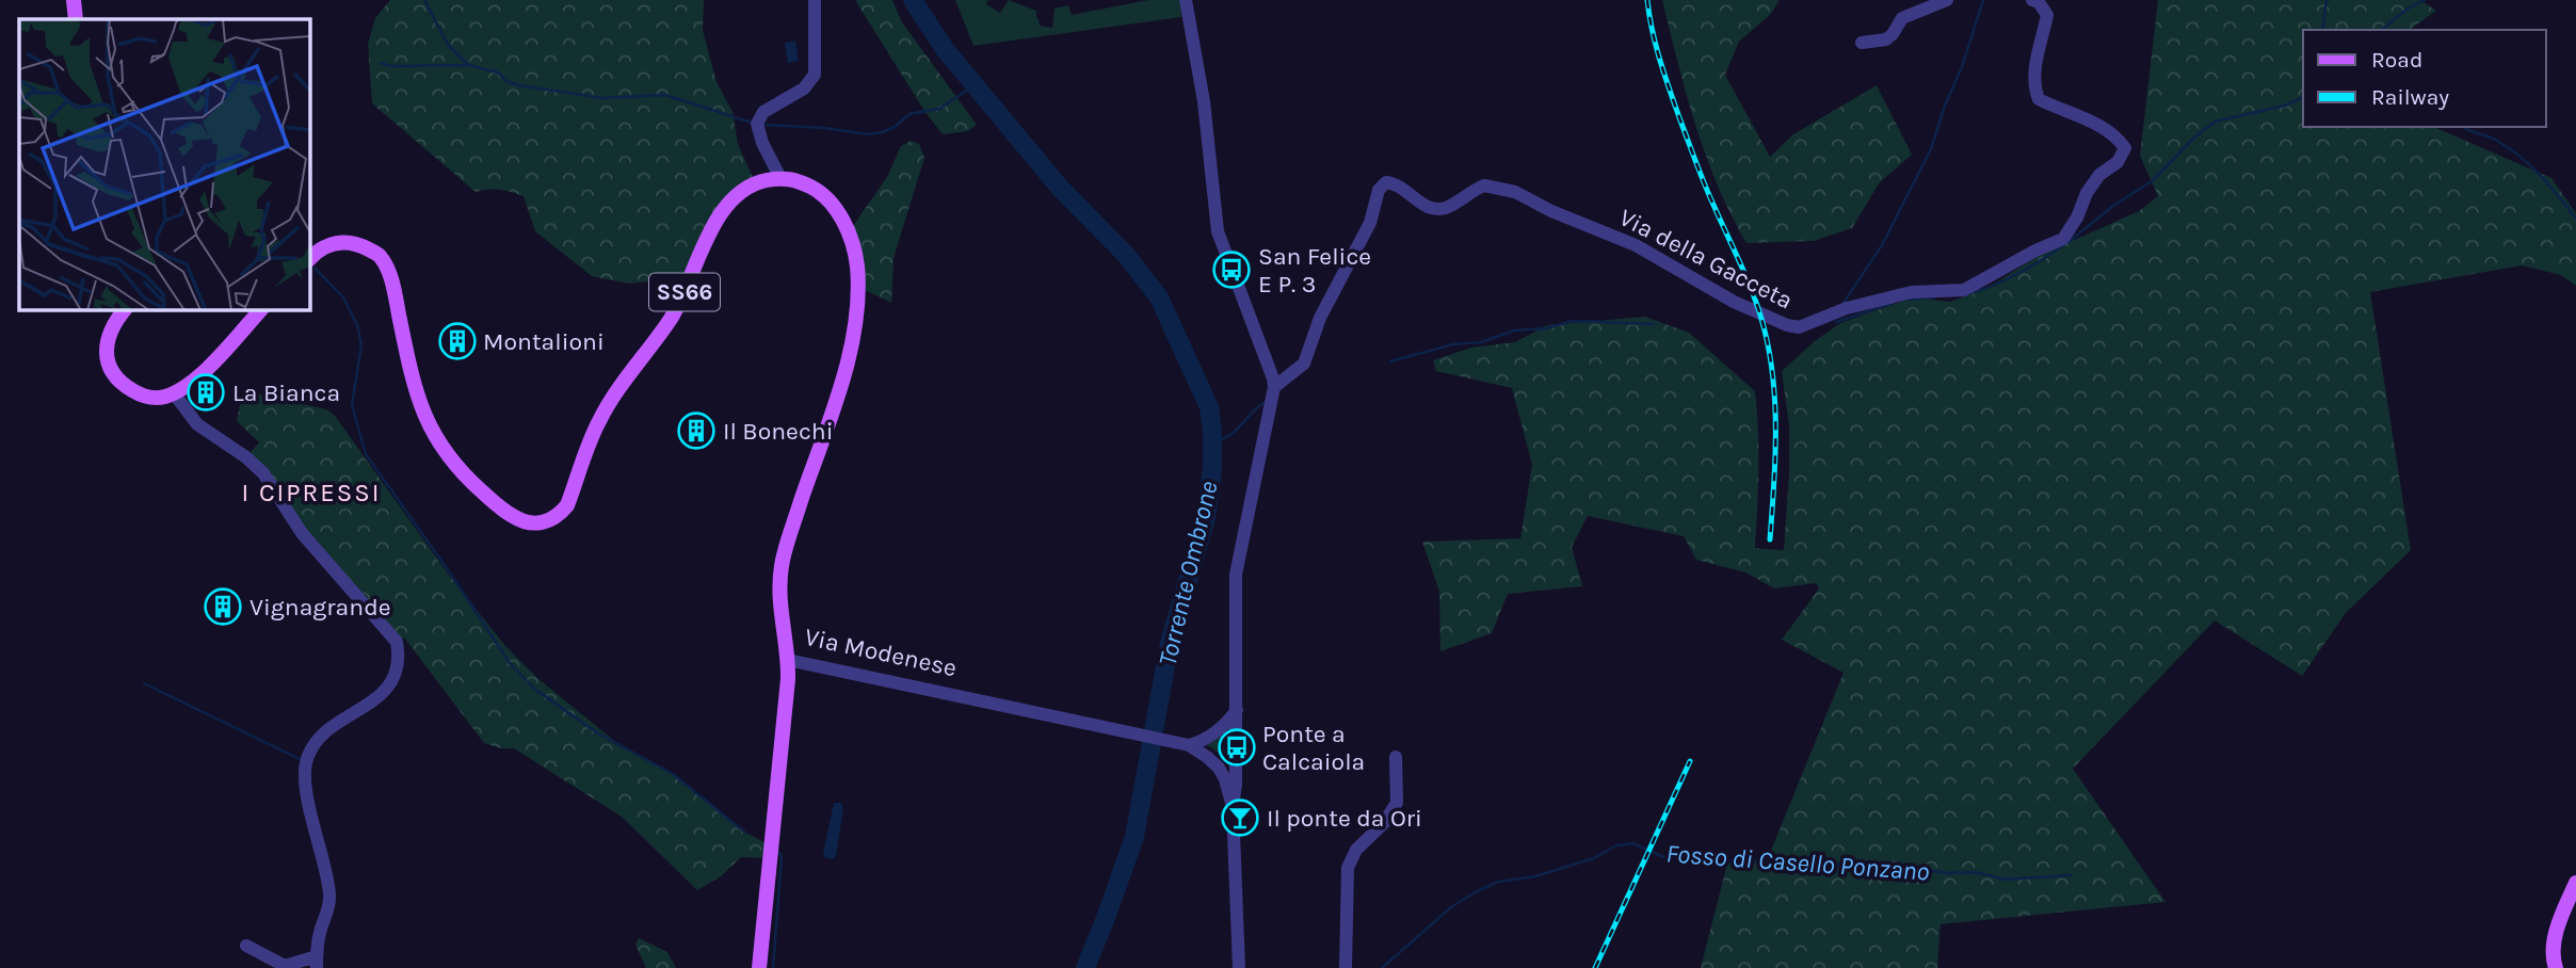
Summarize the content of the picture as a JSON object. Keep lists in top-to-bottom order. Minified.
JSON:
{"streets":{"main road":["SS66","Via Modenese"],"street":["Via della Gacceta"]},"crossings":[["SS66","Via Modenese"]],"districts":["I CIPRESSI"],"water":["Torrente Ombrone","Fosso di Casello Ponzano"],"places":{"bus stop":["San Felice E P. 3","Ponte a Calcaiola"],"building":["Montalioni","La Bianca","Il Bonechi","Vignagrande"],"bar":["Il ponte da Ori"]},"legend":["Road","Railway"]}
